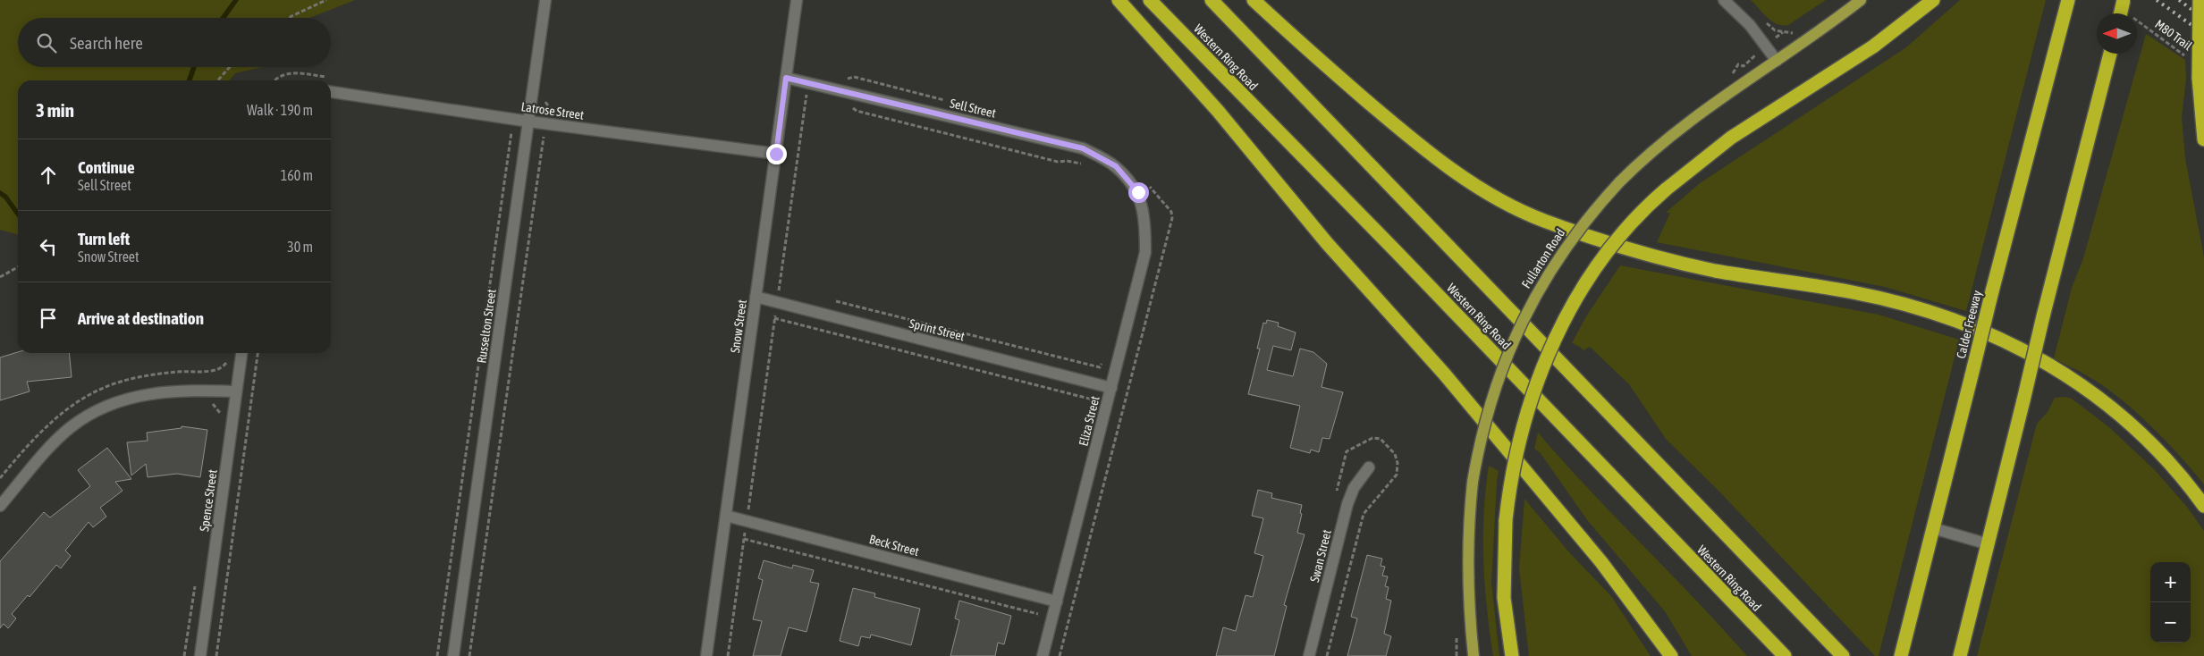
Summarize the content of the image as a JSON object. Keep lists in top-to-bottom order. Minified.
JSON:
{"streets":{"highway":["Western Ring Road","Calder Freeway"],"main road":["Fullarton Road"],"street":["Sell Street","Latrose Street","Russelton Street","Snow Street","Sprint Street","Eliza Street","Spence Street","Beck Street","Swan Street"],"path":["M80 Trail"]},"crossings":[["Sell Street","Snow Street"],["Sell Street","Eliza Street"],["Latrose Street","Russelton Street"],["Latrose Street","Snow Street"],["Snow Street","Sprint Street"],["Snow Street","Beck Street"],["Sprint Street","Eliza Street"],["Eliza Street","Beck Street"]],"north":"left","page":{"search":"Search here","heading":["3 min","Walk · 190 m"],"list":[["Continue","Sell Street","160 m"],["Turn left","Snow Street","30 m"],"Arrive at destination"],"map_buttons":["+","−"]}}
